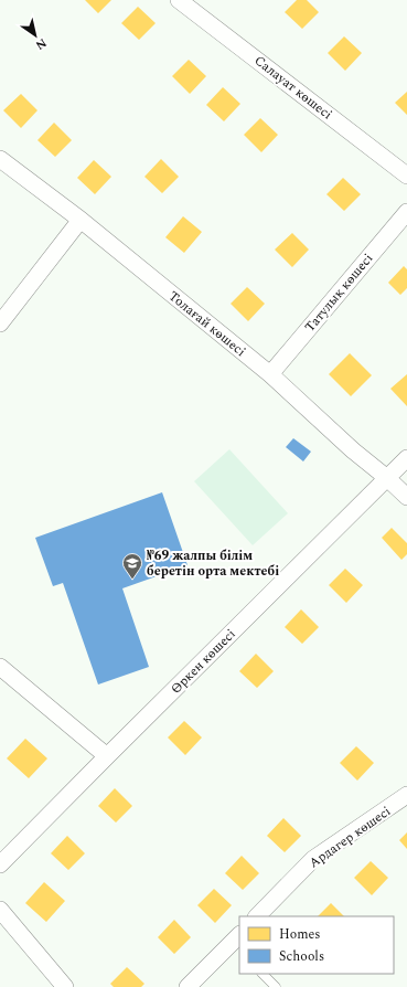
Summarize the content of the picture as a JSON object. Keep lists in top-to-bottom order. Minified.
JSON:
{"streets":{"street":["Салауат көшесі","Татулық көшесі","Толағай көшесі","Өркен көшесі","Ардагер көшесі"]},"crossings":[["Татулық көшесі","Толағай көшесі"],["Толағай көшесі","Өркен көшесі"]],"places":{"school or university":["№69 жалпы білім беретін орта мектебі"]},"legend":["Homes","Schools"],"north":"bottom right"}
